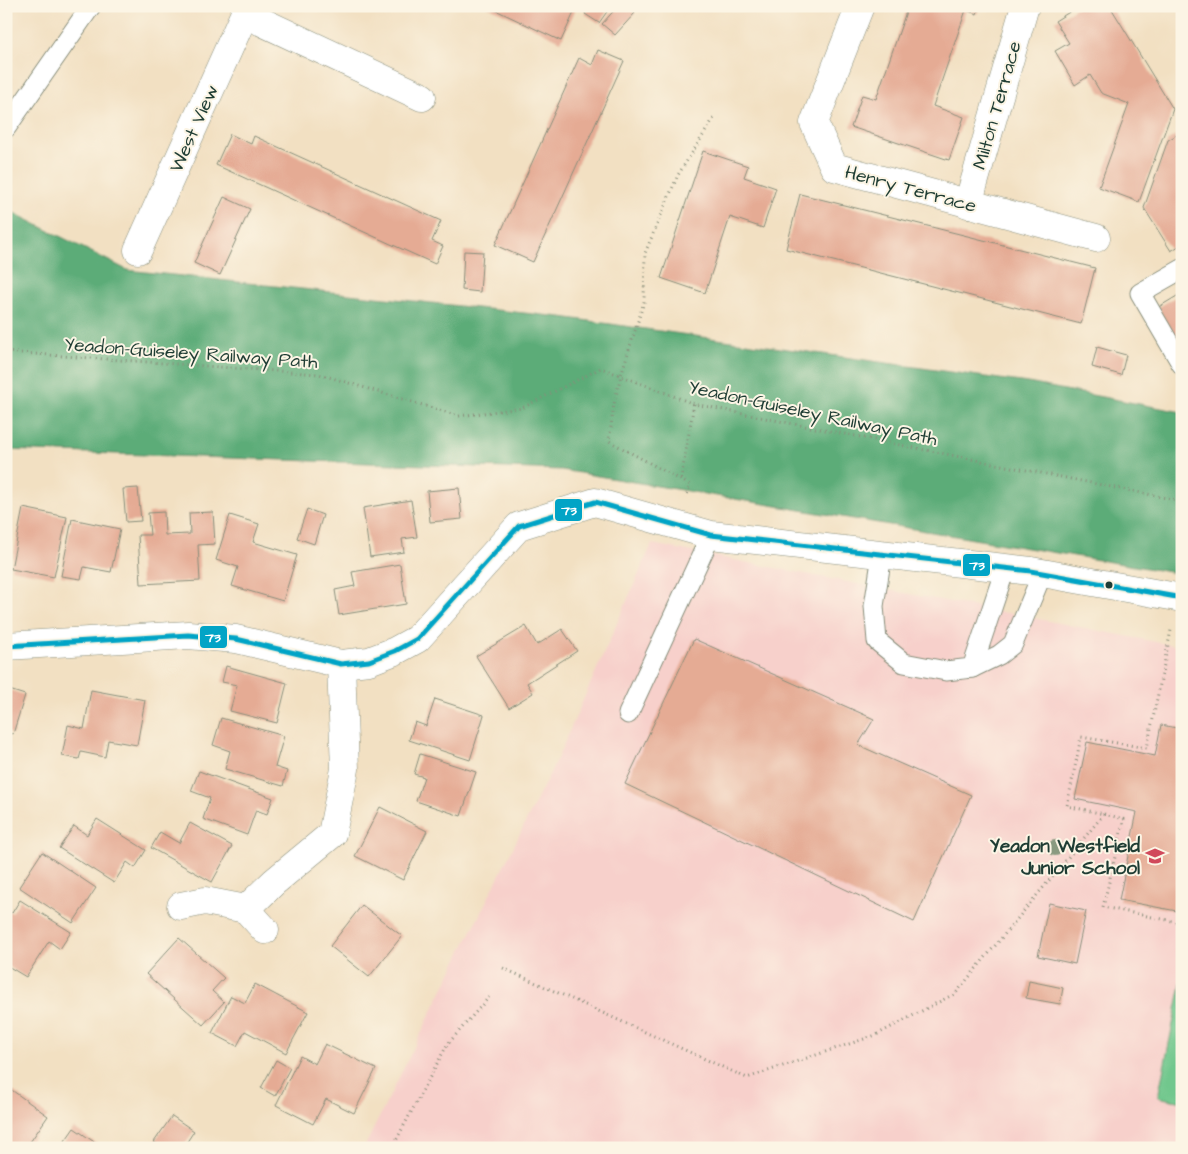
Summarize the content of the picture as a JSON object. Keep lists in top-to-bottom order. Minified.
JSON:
{"streets":{"street":["Milton Terrace","West View","Henry Terrace"],"path":["Yeadon-Guiseley Railway Path"]},"crossings":[["Milton Terrace","Henry Terrace"]],"places":{"school or university":["Yeadon Westfield Junior School"]},"lines":["transit line 73"]}
